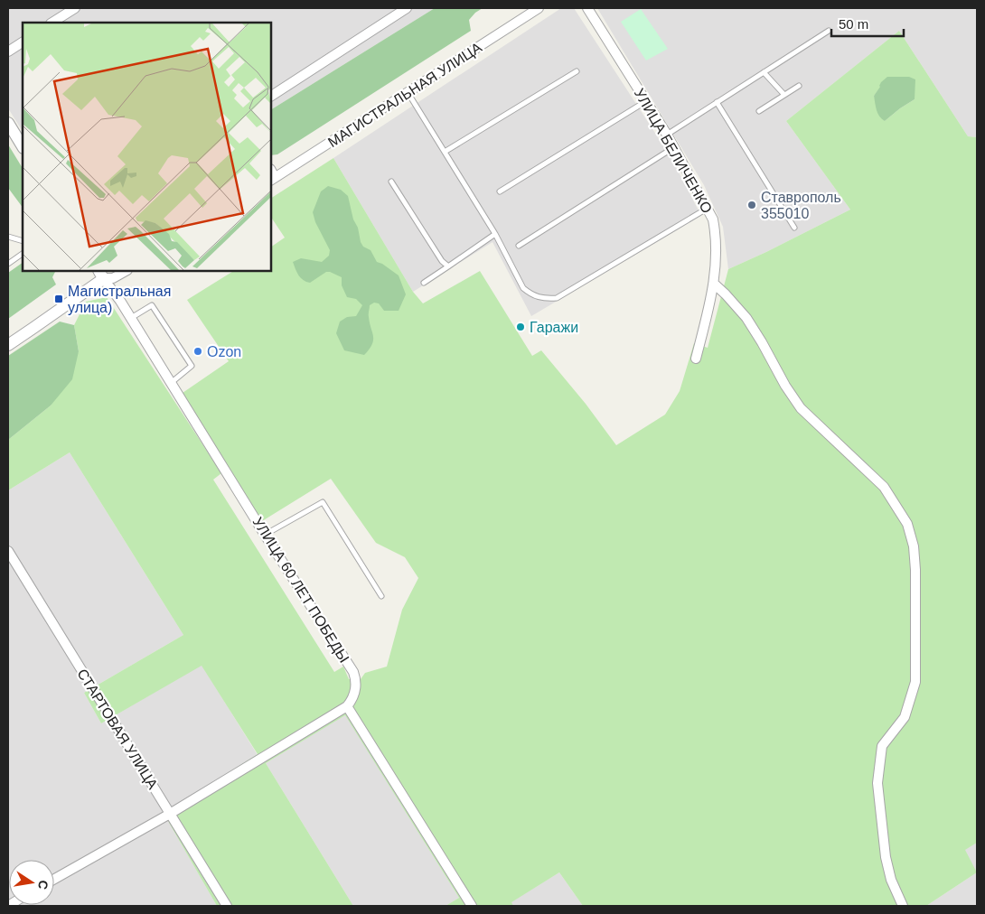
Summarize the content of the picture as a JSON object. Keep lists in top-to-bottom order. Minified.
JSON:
{"streets":{"street":["МАГИСТРАЛЬНАЯ УЛИЦА","УЛИЦА БЕЛИЧЕНКО","УЛИЦА 60 ЛЕТ ПОБЕДЫ","СТАРТОВАЯ УЛИЦА"]},"places":{"other":["Ставрополь 355010","Гаражи","Ozon"],"transit":["Магистральная улица)"]},"scale_bar":"50 m","north":"right"}
